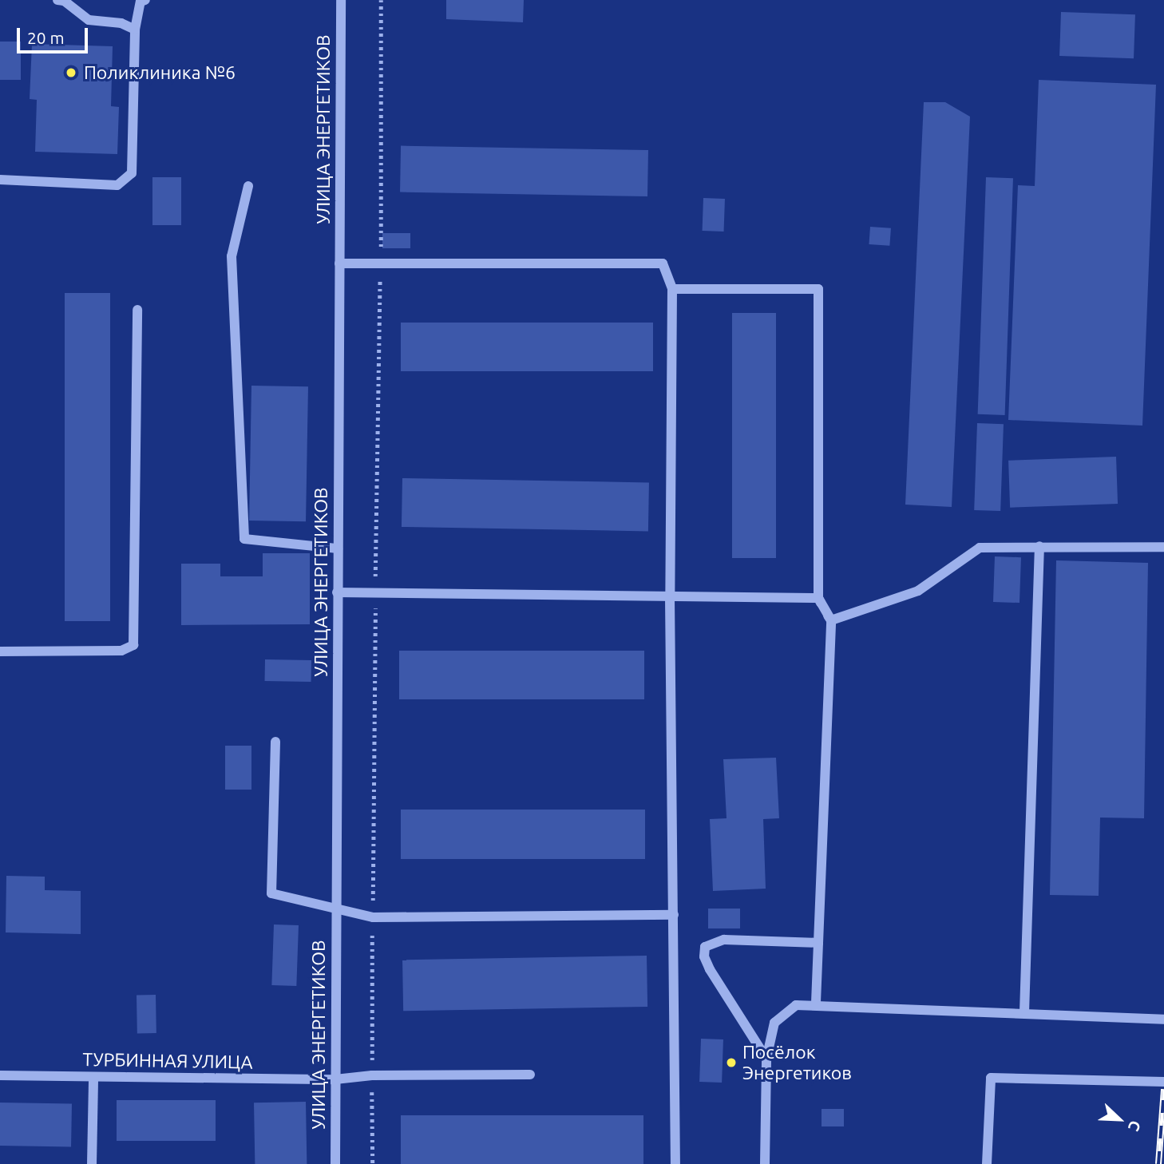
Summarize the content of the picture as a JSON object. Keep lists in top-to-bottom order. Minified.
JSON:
{"streets":{"street":["УЛИЦА ЭНЕРГЕТИКОВ","ТУРБИННАЯ УЛИЦА"]},"crossings":[["УЛИЦА ЭНЕРГЕТИКОВ","ТУРБИННАЯ УЛИЦА"]],"places":["Поликлиника №6","Посёлок Энергетиков"],"scale_bar":"20 m","north":"bottom right"}
